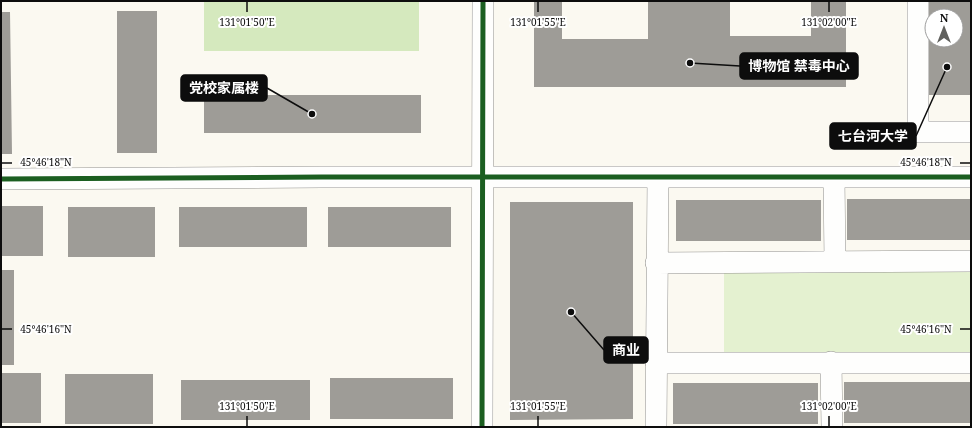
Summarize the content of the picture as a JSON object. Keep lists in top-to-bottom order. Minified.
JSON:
{"places":["博物馆 禁毒中心","七台河大学","党校家属楼","商业"],"north":"top","coordinates":["131°01'50\"E","131°01'55\"E","131°02'00\"E","45°46'18\"N","45°46'16\"N"]}
